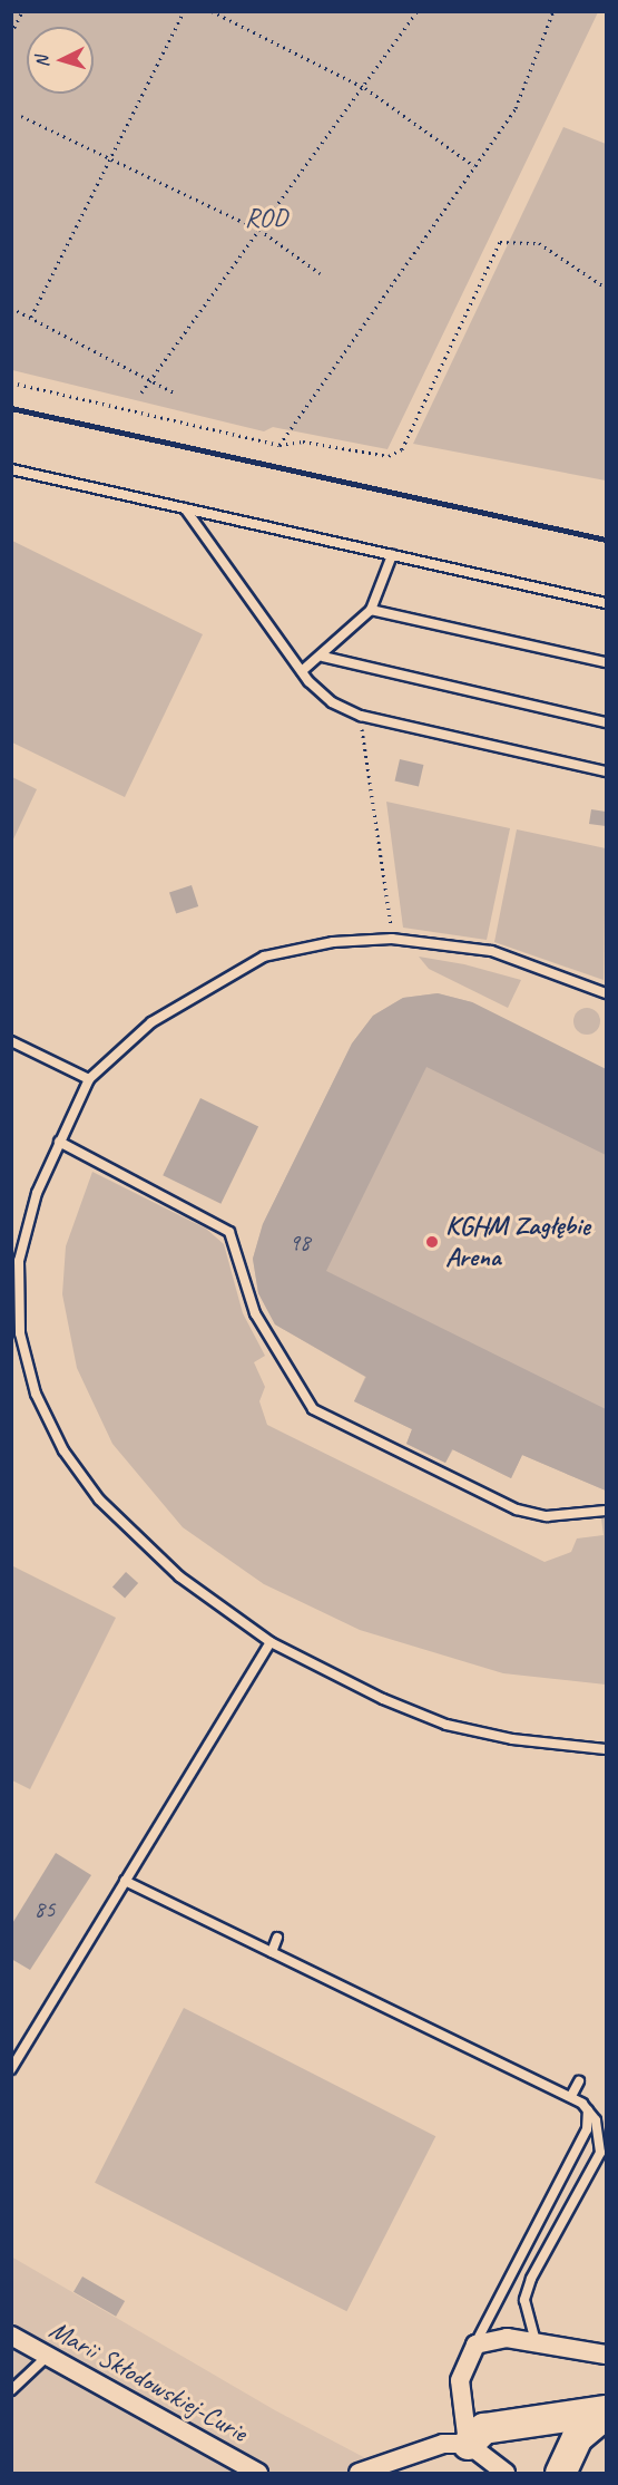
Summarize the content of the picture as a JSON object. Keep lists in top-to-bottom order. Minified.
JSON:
{"streets":{"street":["Marii Skłodowskiej-Curie"]},"parks":["ROD"],"places":["KGHM Zagłębie Arena"],"house_numbers":["98","85"],"north":"left"}
